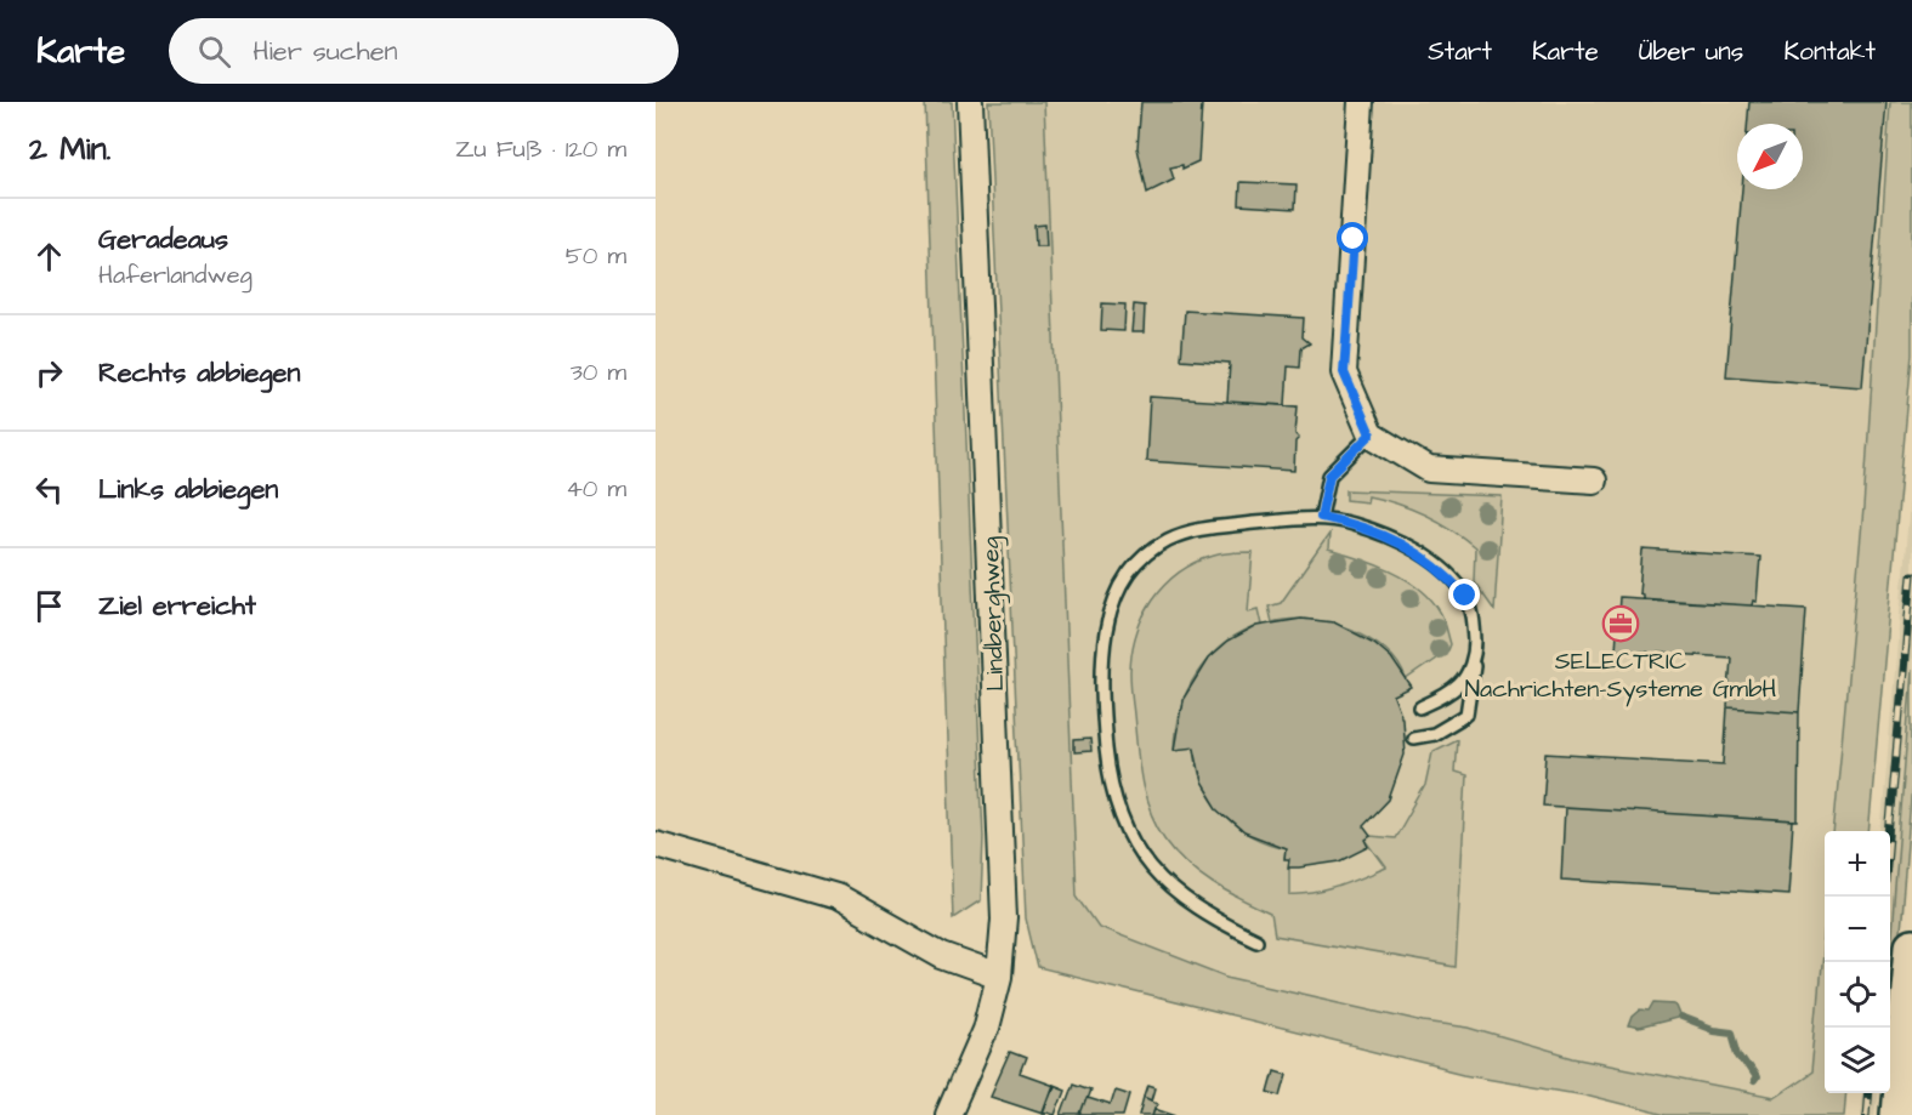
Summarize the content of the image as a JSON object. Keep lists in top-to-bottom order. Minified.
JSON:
{"streets":{"street":["Lindberghweg"]},"places":{"office":["SELECTRIC Nachrichten-Systeme GmbH"]},"north":"bottom left","page":{"header":"Karte","search":"Hier suchen","nav":["Start","Karte","Über uns","Kontakt"],"heading":["2 Min.","Zu Fuß · 120 m"],"list":[["Geradeaus","Haferlandweg","50 m"],["Rechts abbiegen","30 m"],["Links abbiegen","40 m"],"Ziel erreicht"],"map_buttons":["+","−"]}}
